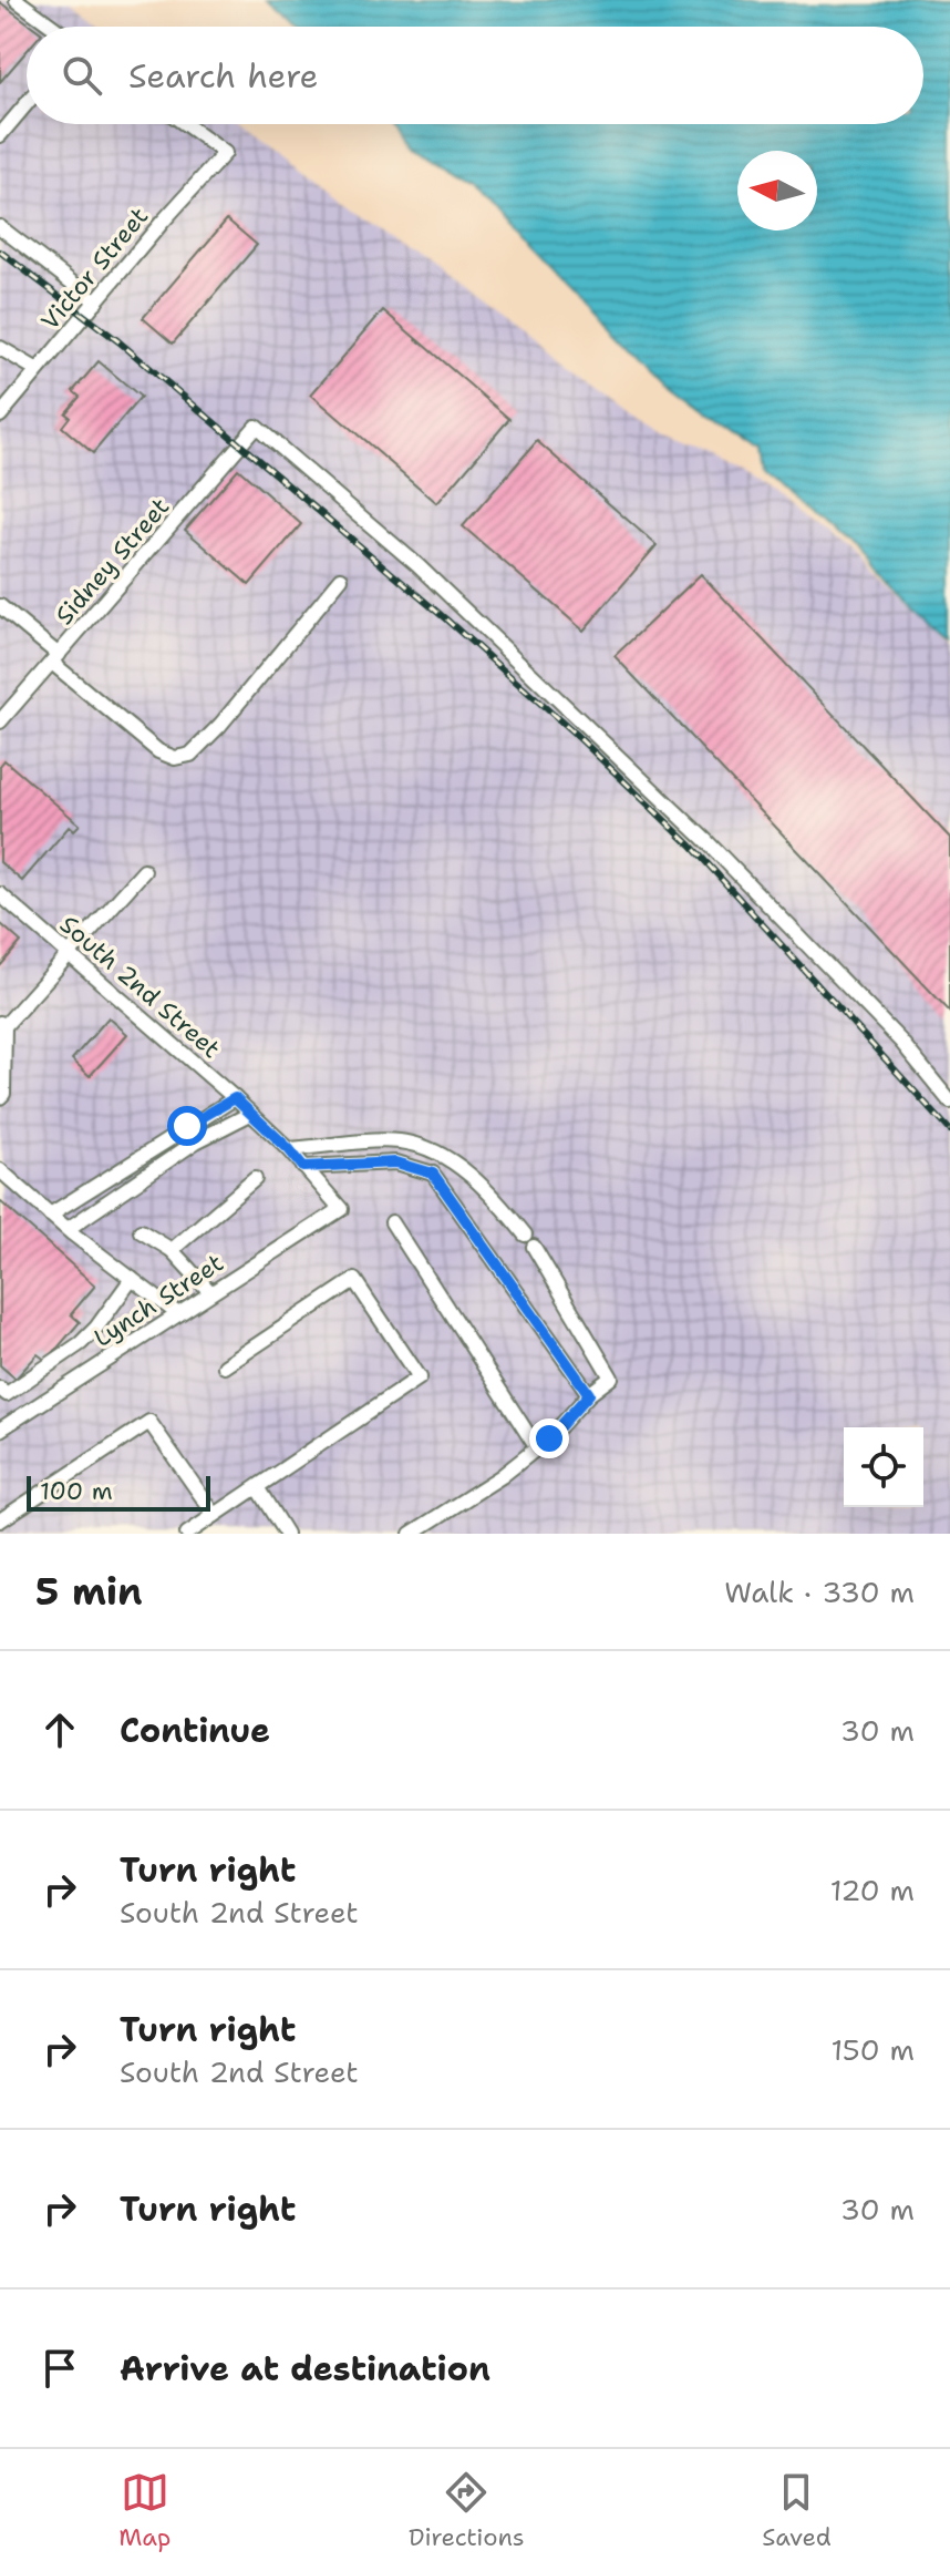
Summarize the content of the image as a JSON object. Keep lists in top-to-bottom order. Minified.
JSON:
{"streets":{"street":["Victor Street","Sidney Street","South 2nd Street","Lynch Street"]},"crossings":[["South 2nd Street","Lynch Street"]],"scale_bar":"100 m","north":"left","page":{"search":"Search here","scale":"100 m","heading":["5 min","Walk · 330 m"],"list":[["Continue","30 m"],["Turn right","South 2nd Street","120 m"],["Turn right","South 2nd Street","150 m"],["Turn right","30 m"],"Arrive at destination"],"nav":["Map","Directions","Saved"]}}
